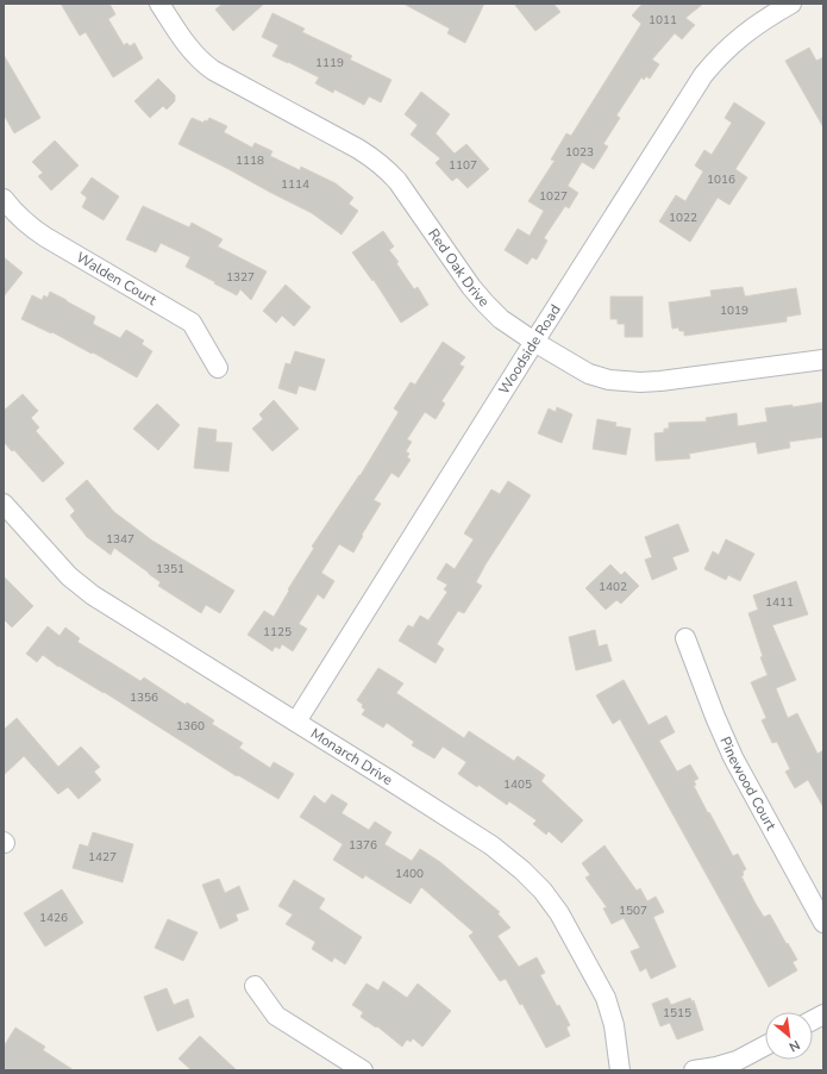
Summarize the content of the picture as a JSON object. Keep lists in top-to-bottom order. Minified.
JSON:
{"streets":{"street":["Red Oak Drive","Walden Court","Woodside Road","Monarch Drive","Pinewood Court"]},"crossings":[["Red Oak Drive","Woodside Road"],["Woodside Road","Monarch Drive"]],"house_numbers":["1011","1119","1023","1118","1107","1016","1114","1027","1022","1327","1019","1347","1351","1402","1411","1125","1356","1360","1405","1376","1427","1400","1507","1426","1515"],"north":"bottom right"}
